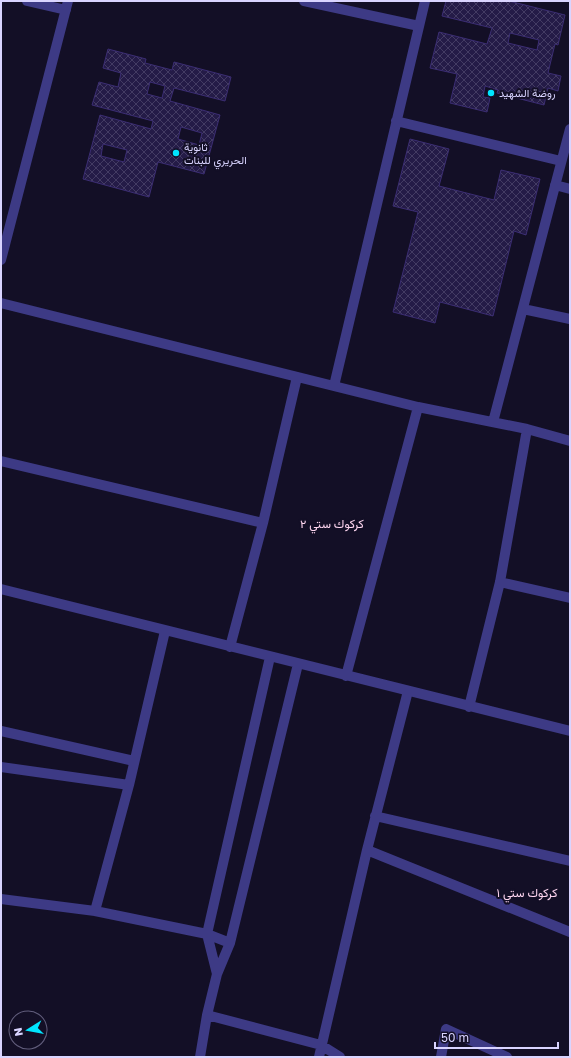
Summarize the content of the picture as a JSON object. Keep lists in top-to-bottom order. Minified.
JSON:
{"districts":["كركوك ستي ٢","كركوك ستي ١"],"places":["روضة الشهيد","ثانوية الحريري للبنات"],"scale_bar":"50 m","north":"left"}
